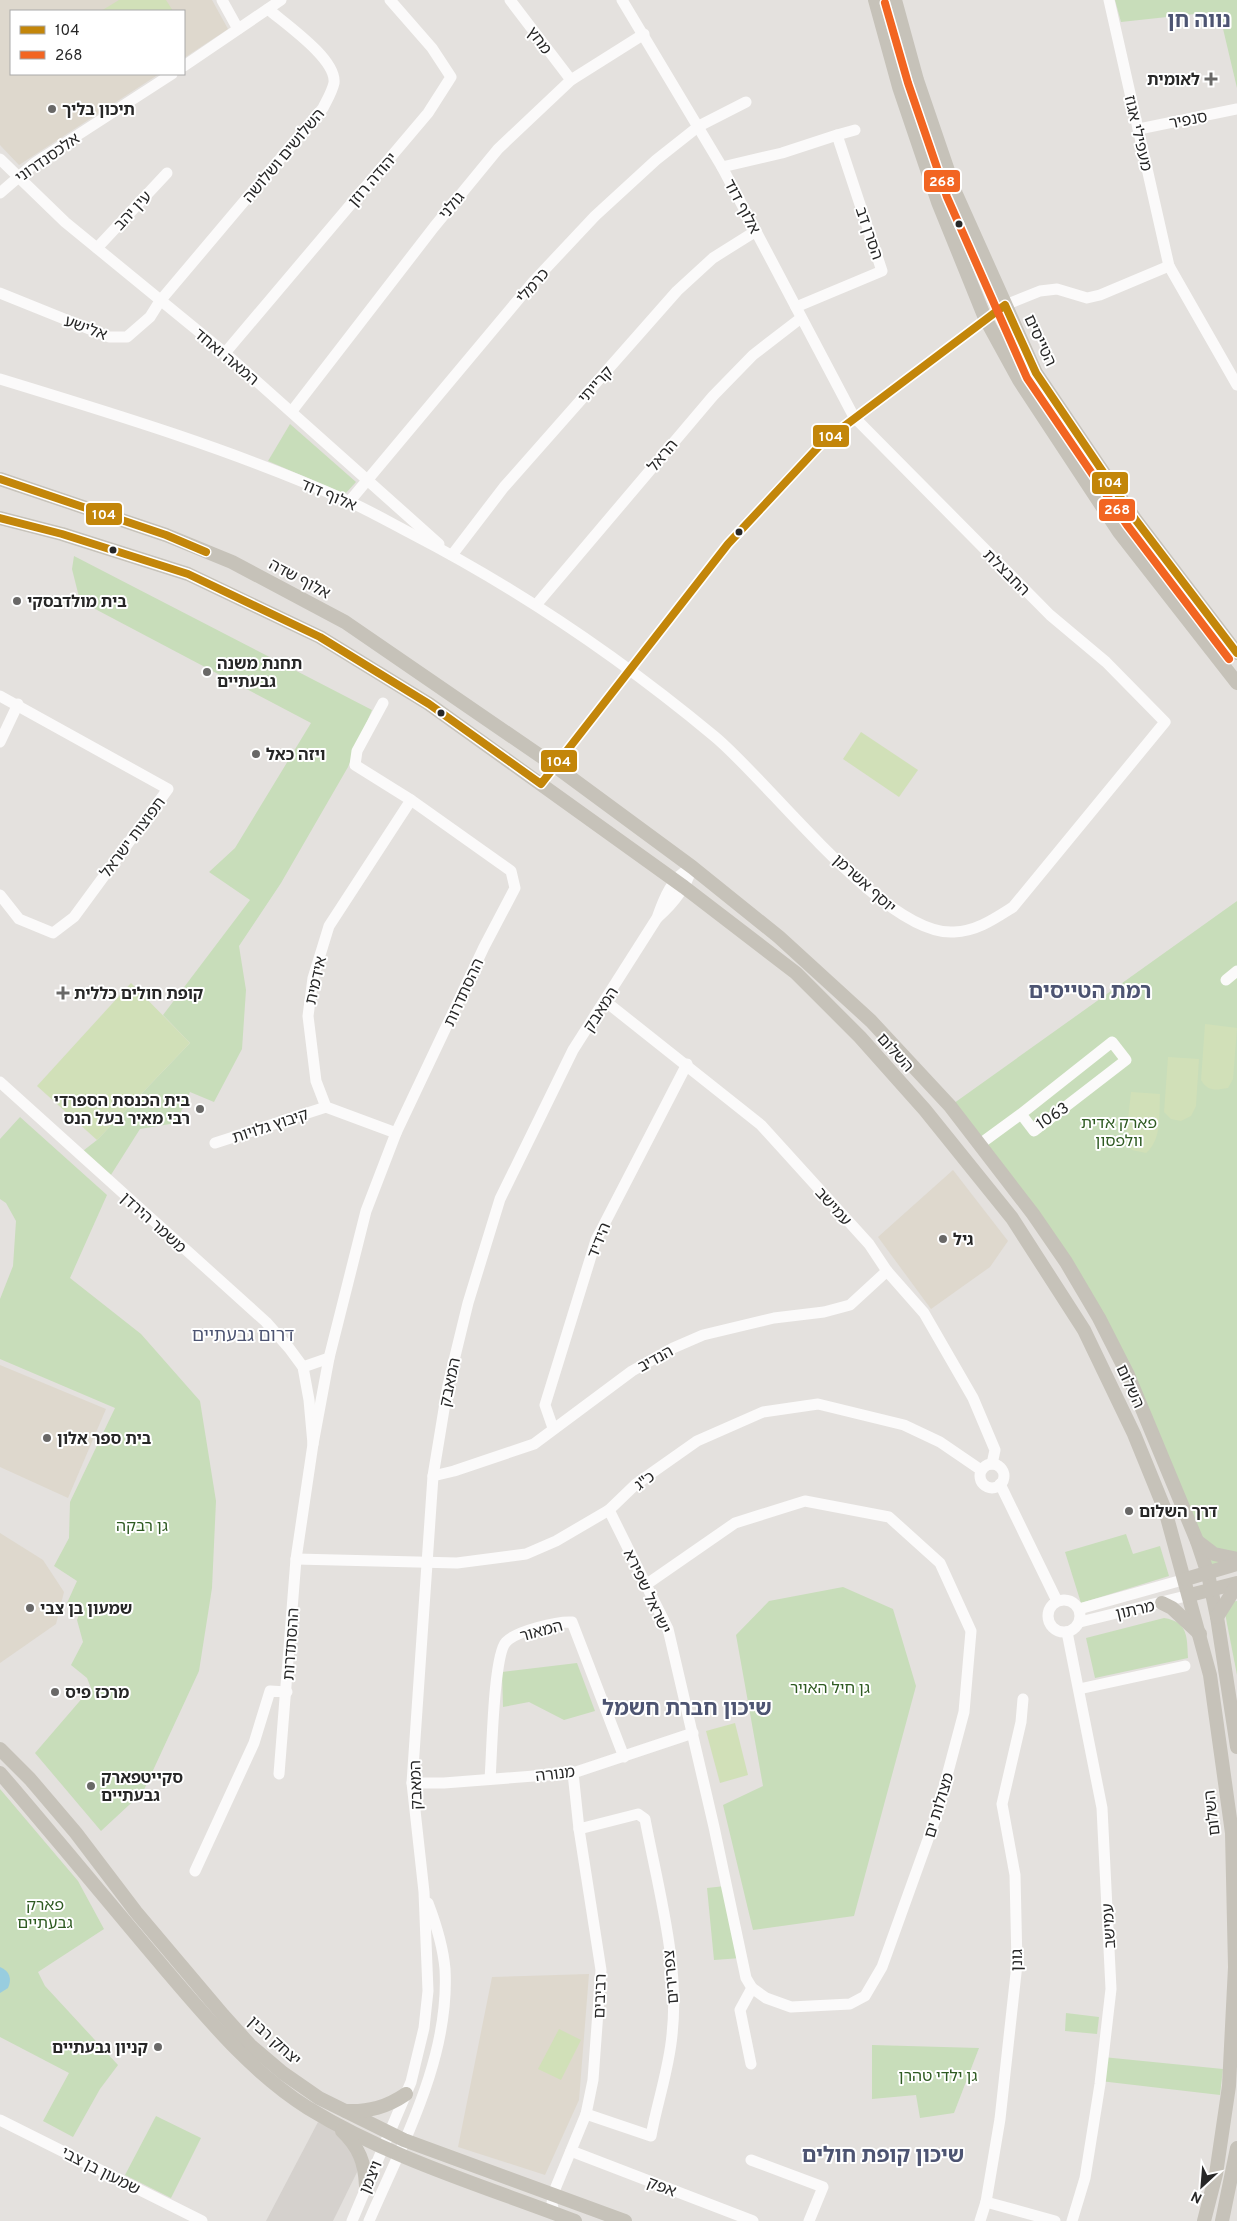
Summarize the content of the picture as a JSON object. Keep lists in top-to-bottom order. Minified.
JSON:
{"streets":{"main road":["הטייסים","אלוף שדה","השלום","יצחק רבין"],"street":["מחץ","סנפיר","מעפילי אגוז","השלושים ושלושה","אלכסנדרוני","יהודה רוזן","גולני","אלוף דוד","עין יהב","הסרן דב","כרמלי","אלישע","המאה ואחד","קרייתי","הראל","החבצלת","תפוצות ישראל","יוסף אשרמן","אידמית","ההסתדרות","המאבק","1063","קיבוץ גלויות","עמישב","משמר הירדן","הידיד","הנדיב","כ\"ג","ישראל שפירא","מרתון","המאור","מנורה","מצולות ים","גונן","צפרירים","רביבים","שמעון בן צבי","ויצמן","אפק"]},"crossings":[["מחץ","גולני"],["סנפיר","מעפילי אגוז"],["השלושים ושלושה","אלישע"],["השלושים ושלושה","המאה ואחד"],["אלכסנדרוני","המאה ואחד"],["יהודה רוזן","המאה ואחד"],["גולני","אלוף דוד"],["גולני","המאה ואחד"],["אלוף דוד","הסרן דב"],["אלוף דוד","כרמלי"],["אלוף דוד","המאה ואחד"],["אלוף דוד","קרייתי"],["אלוף דוד","הראל"],["אלוף דוד","החבצלת"],["אלוף דוד","יוסף אשרמן"],["עין יהב","המאה ואחד"],["הסרן דב","הראל"],["כרמלי","המאה ואחד"],["אלישע","המאה ואחד"],["המאה ואחד","קרייתי"],["החבצלת","יוסף אשרמן"],["אלוף שדה","השלום"],["אידמית","ההסתדרות"],["אידמית","קיבוץ גלויות"],["ההסתדרות","משמר הירדן"],["ההסתדרות","כ\"ג"],["המאבק","השלום"],["המאבק","עמישב"],["המאבק","הנדיב"],["המאבק","כ\"ג"],["המאבק","מנורה"],["המאבק","יצחק רבין"],["המאבק","ויצמן"],["השלום","1063"],["השלום","מרתון"],["עמישב","הידיד"],["עמישב","הנדיב"],["עמישב","כ\"ג"],["עמישב","מרתון"],["הידיד","הנדיב"],["כ\"ג","ישראל שפירא"],["ישראל שפירא","מנורה"],["ישראל שפירא","מצולות ים"],["המאור","מנורה"],["מנורה","רביבים"],["צפרירים","רביבים"],["רביבים","יצחק רבין"],["רביבים","אפק"],["יצחק רבין","ויצמן"]],"districts":["נווה חן","רמת הטייסים","דרום גבעתיים","שיכון חברת חשמל","שיכון קופת חולים"],"parks":["פארק אדית וולפסון","גן רבקה","גן חיל האויר","פארק גבעתיים","גן ילדי טהרן"],"places":{"health":["לאומית","קופת חולים כללית"],"other":["תיכון בליך","בית מולדבסקי","תחנת משנה גבעתיים","ויזה כאל","בית הכנסת הספרדי רבי מאיר בעל הנס","גיל","בית ספר אלון","דרך השלום","שמעון בן צבי","מרכז פיס","סקייטפארק גבעתיים","קניון גבעתיים"]},"lines":["transit line 268","transit line 104"],"legend":["104","268"],"north":"bottom left"}
